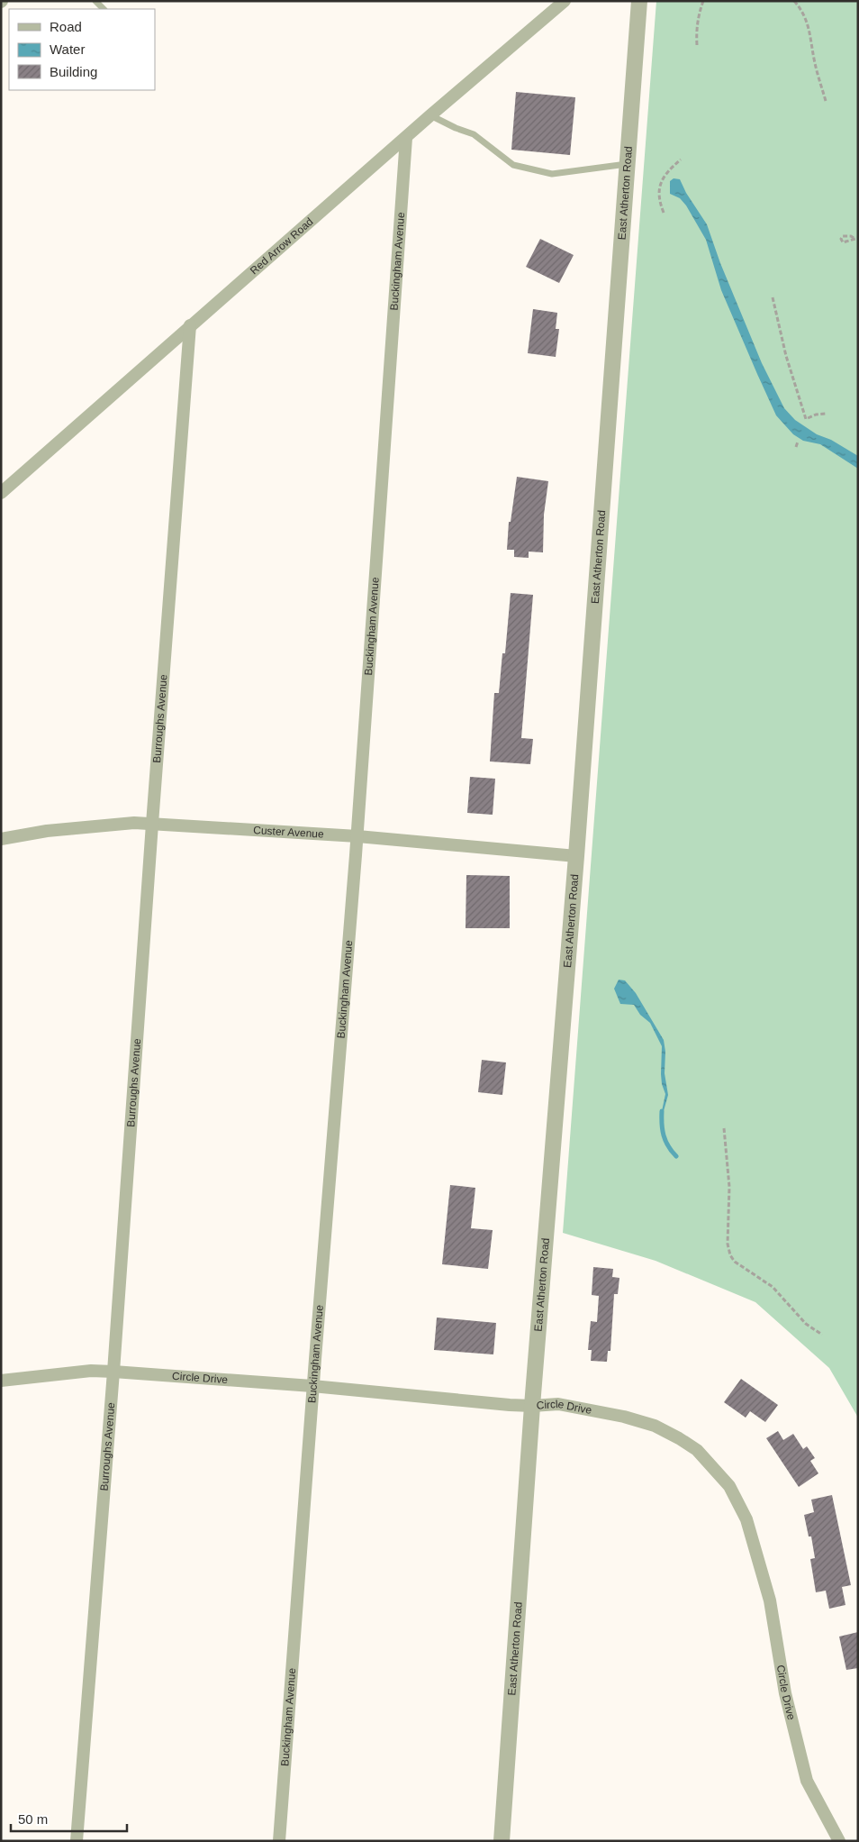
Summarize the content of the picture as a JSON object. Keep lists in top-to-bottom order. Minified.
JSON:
{"streets":{"street":["East Atherton Road","Red Arrow Road","Buckingham Avenue","Burroughs Avenue","Custer Avenue","Circle Drive"]},"crossings":[["East Atherton Road","Custer Avenue"],["East Atherton Road","Circle Drive"],["Red Arrow Road","Buckingham Avenue"],["Red Arrow Road","Burroughs Avenue"],["Buckingham Avenue","Custer Avenue"],["Buckingham Avenue","Circle Drive"],["Burroughs Avenue","Custer Avenue"],["Burroughs Avenue","Circle Drive"]],"legend":["Road","Water","Building"],"scale_bar":"50 m"}
